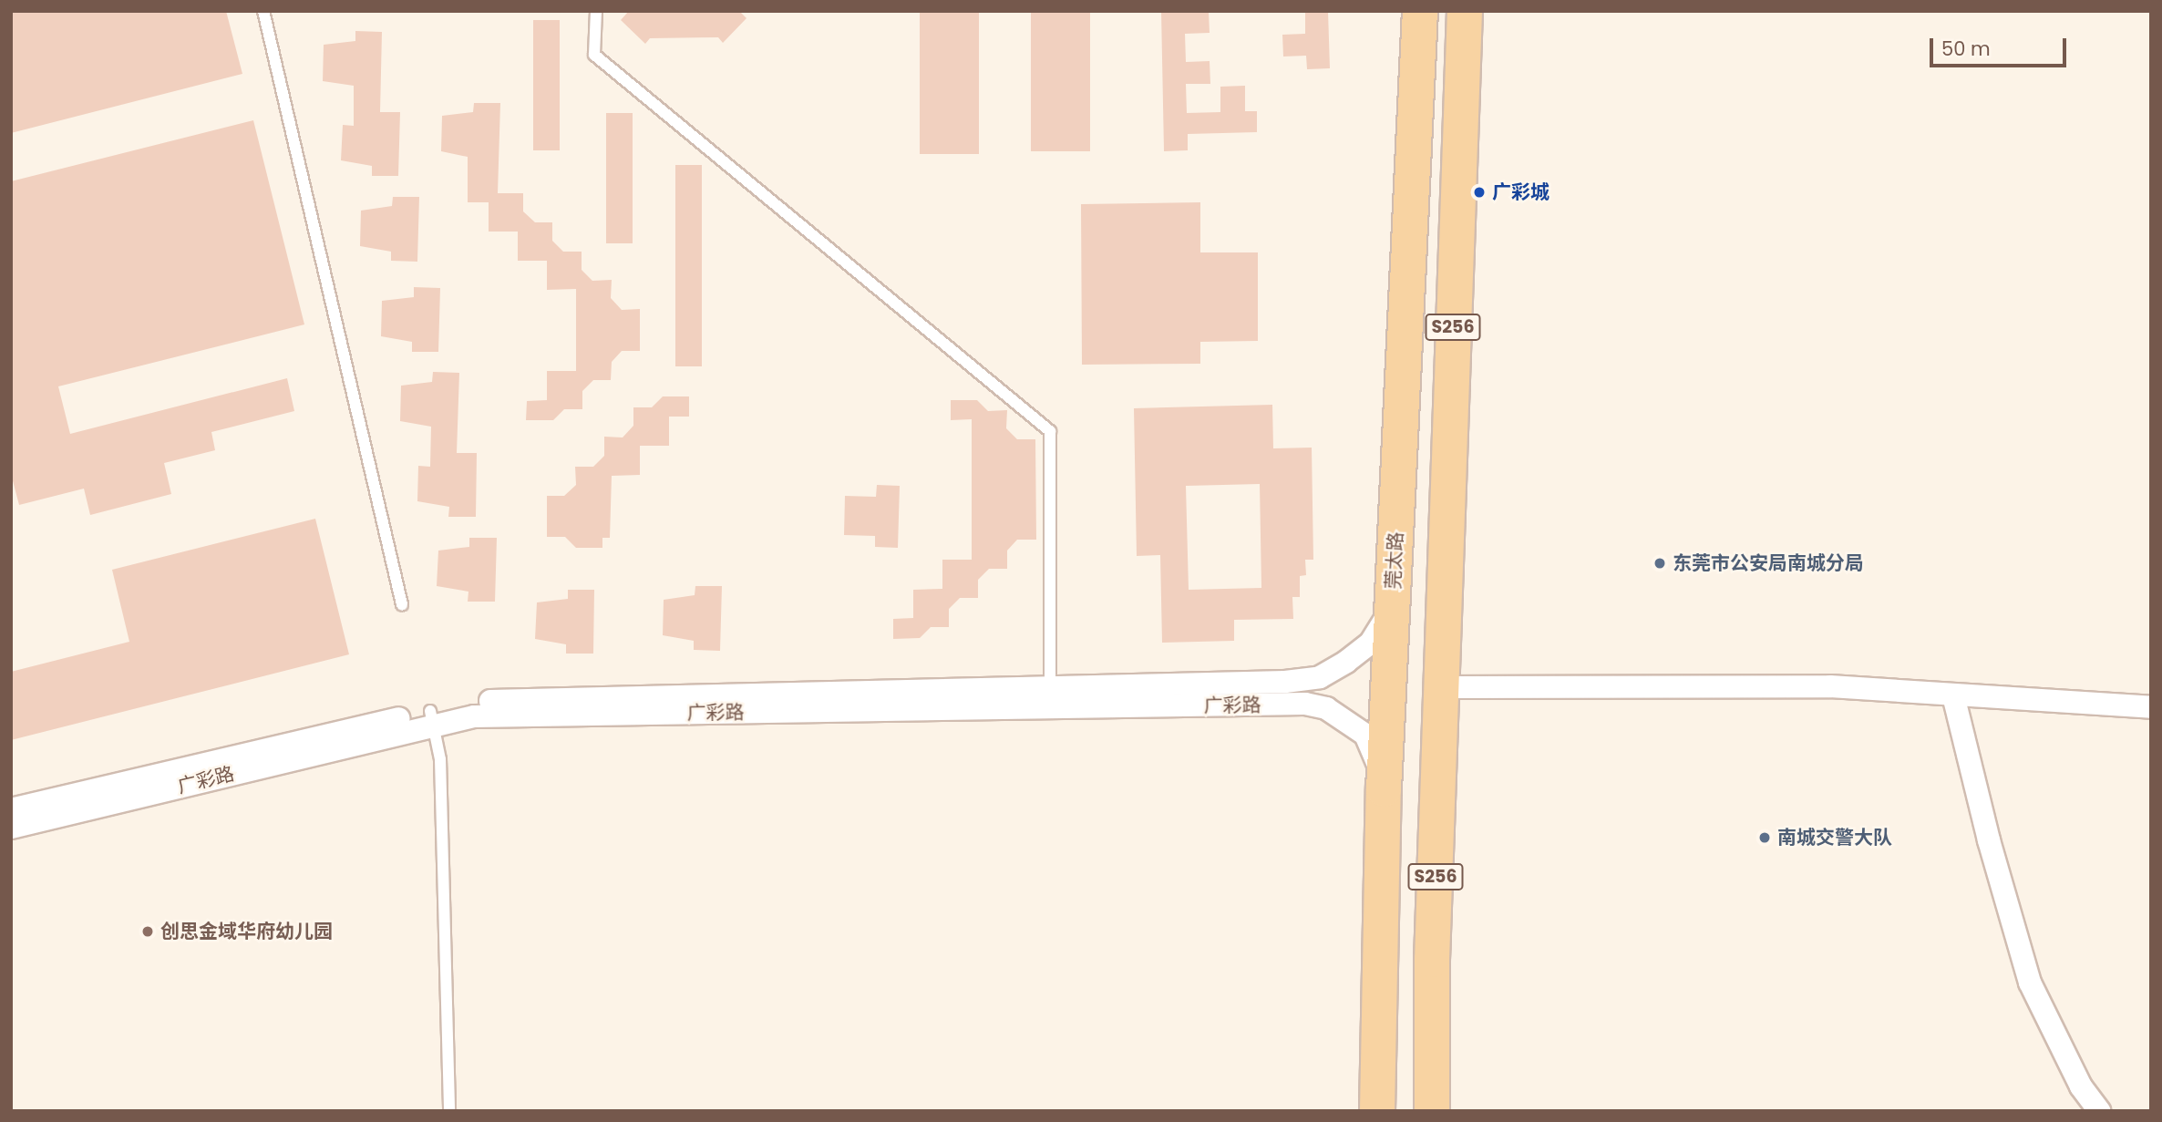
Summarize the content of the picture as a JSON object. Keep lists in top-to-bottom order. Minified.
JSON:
{"streets":{"main road":["S256","莞太路"],"street":["广彩路"]},"crossings":[["莞太路","广彩路"]],"places":["广彩城","东莞市公安局南城分局","南城交警大队","创思金域华府幼儿园"],"scale_bar":"50 m"}
